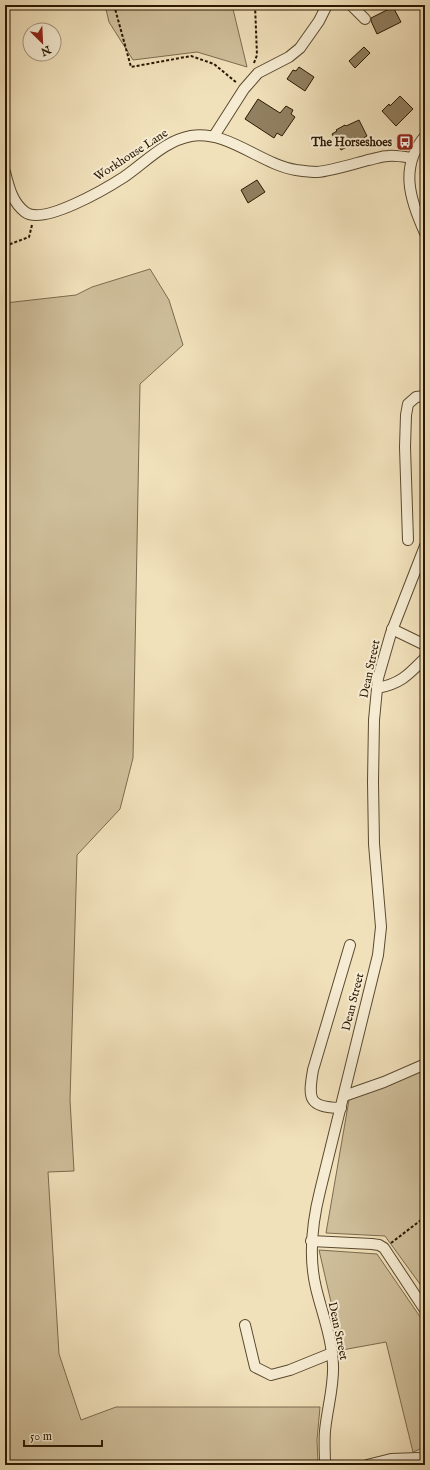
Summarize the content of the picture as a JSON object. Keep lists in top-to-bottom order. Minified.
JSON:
{"streets":{"street":["Workhouse Lane","Dean Street"]},"places":{"bus stop":["The Horseshoes"]},"scale_bar":"50 m","north":"bottom right"}
